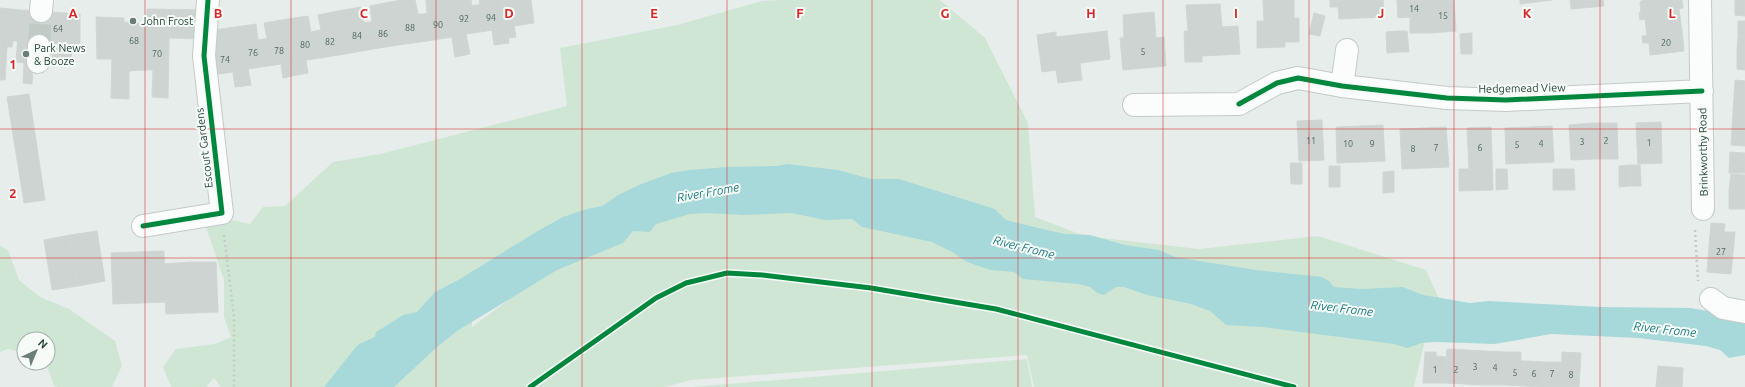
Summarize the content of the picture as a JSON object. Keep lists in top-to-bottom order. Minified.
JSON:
{"streets":{"street":["Hedgemead View","Escourt Gardens","Brinkworthy Road"]},"crossings":[["Hedgemead View","Brinkworthy Road"]],"water":["River Frome"],"places":["John Frost","Park News & Booze"],"house_numbers":["14","15","94","92","90","88","64","86","84","68","82","20","80","78","5","76","70","74","11","2","3","1","10","9","4","5","7","6","8","27","3","4","1","2","5","6","7","8"],"north":"top right","grid":{"columns":["A","B","C","D","E","F","G","H","I","J","K","L"],"rows":["1","2"]}}
